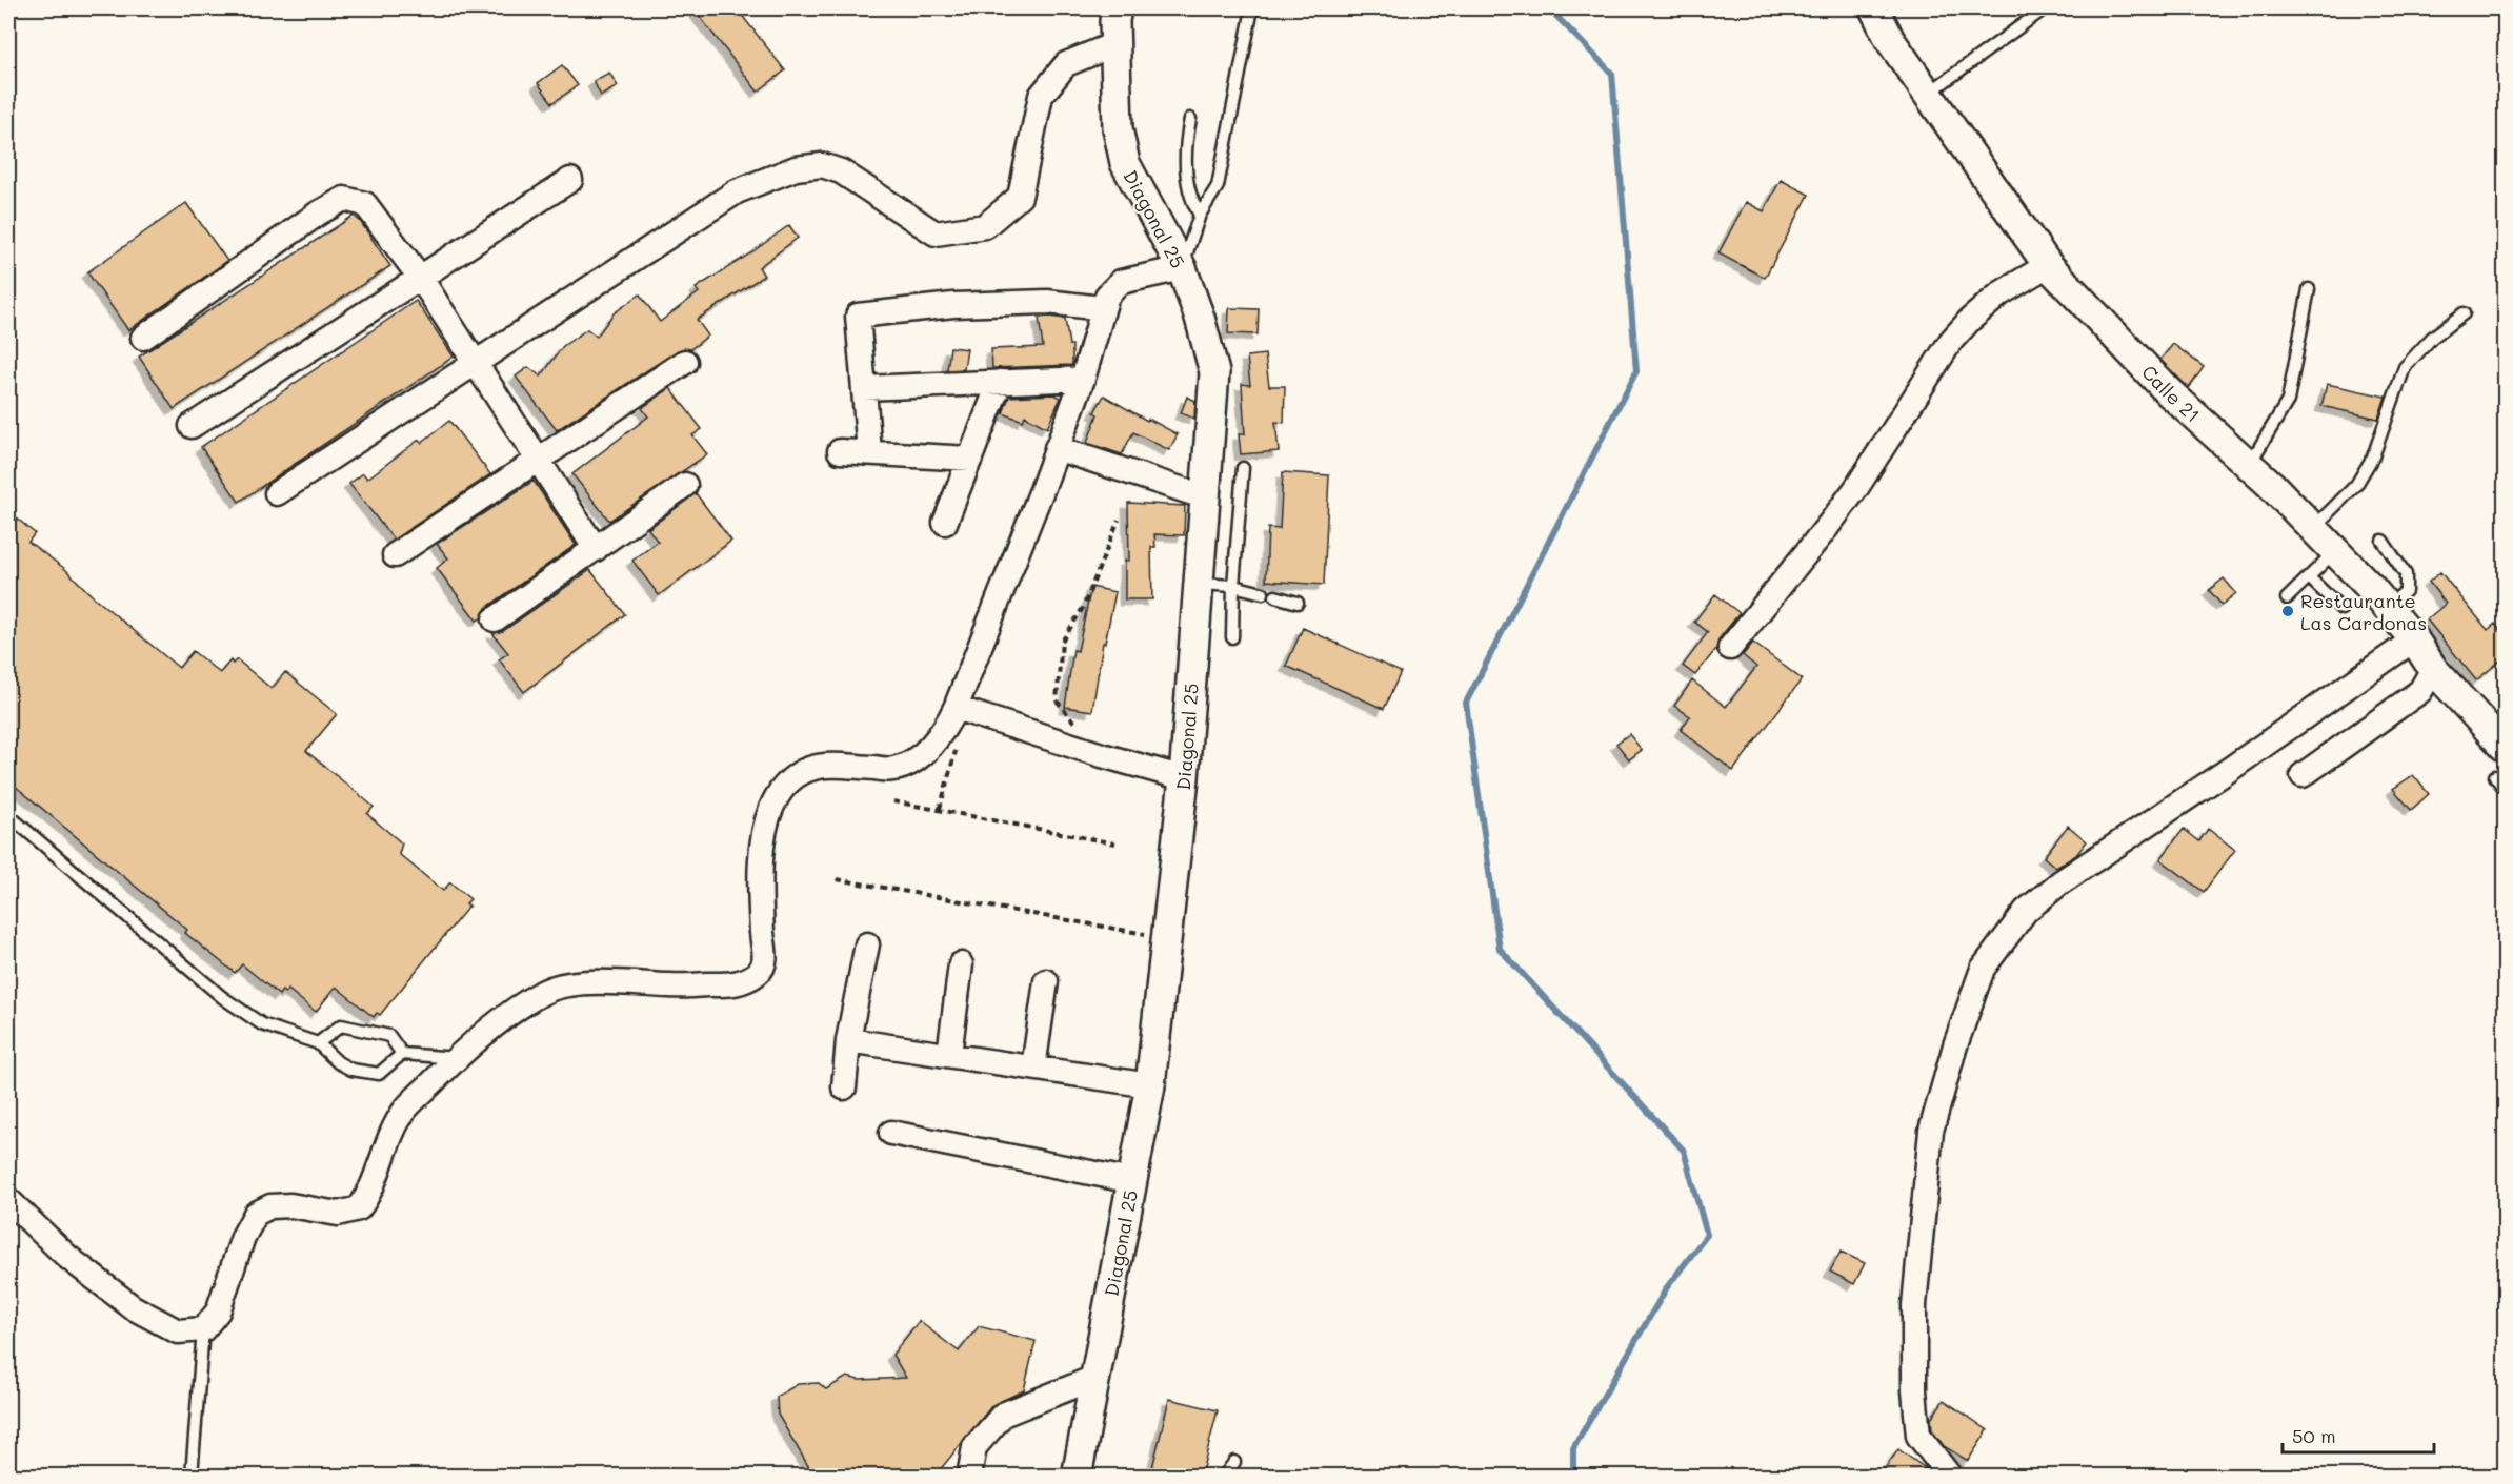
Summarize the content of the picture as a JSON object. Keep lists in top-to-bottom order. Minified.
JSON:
{"streets":{"street":["Diagonal 25","Calle 21"]},"places":["Restaurante Las Cardonas"],"scale_bar":"50 m"}
